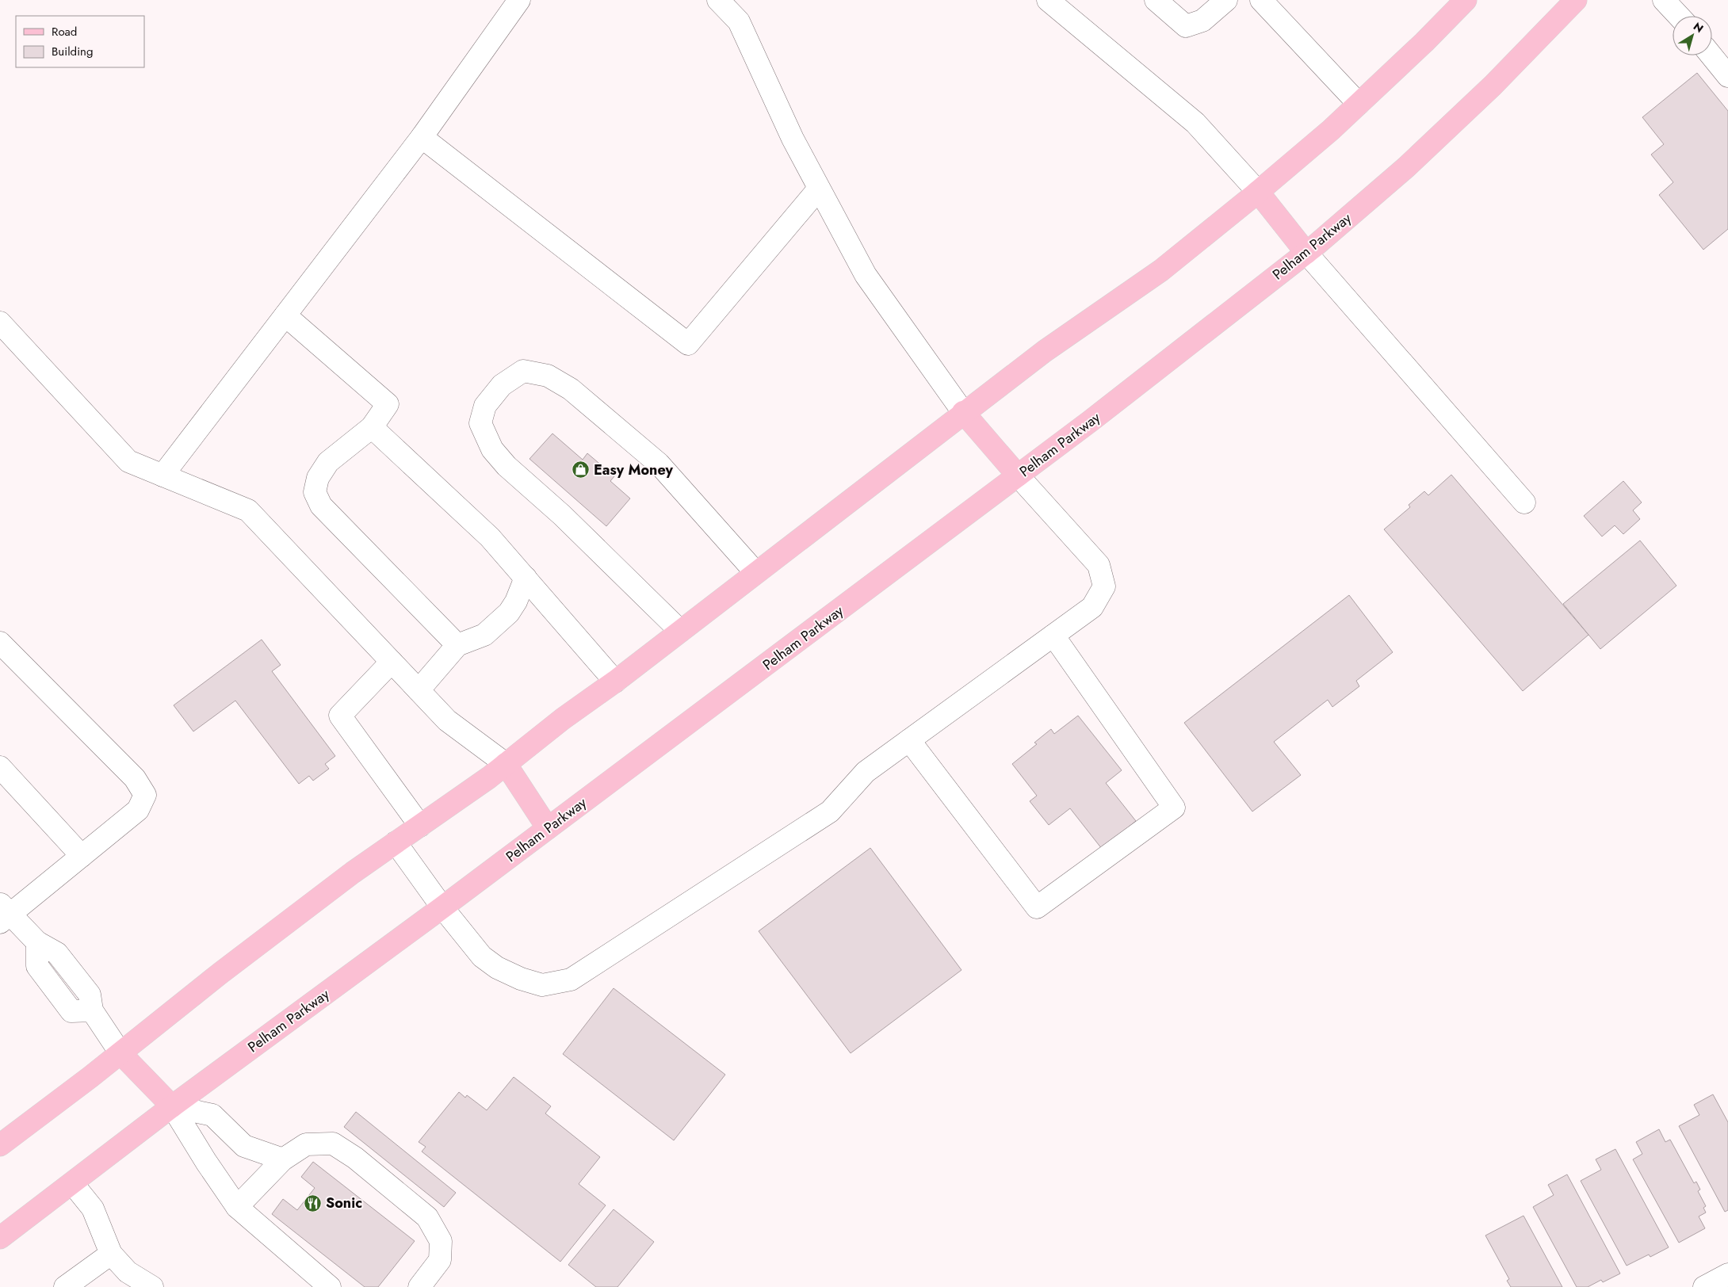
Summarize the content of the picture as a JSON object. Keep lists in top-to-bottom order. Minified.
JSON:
{"streets":{"main road":["Pelham Parkway"]},"places":{"shop":["Easy Money"],"restaurant":["Sonic"]},"legend":["Road","Building"],"north":"top right"}
